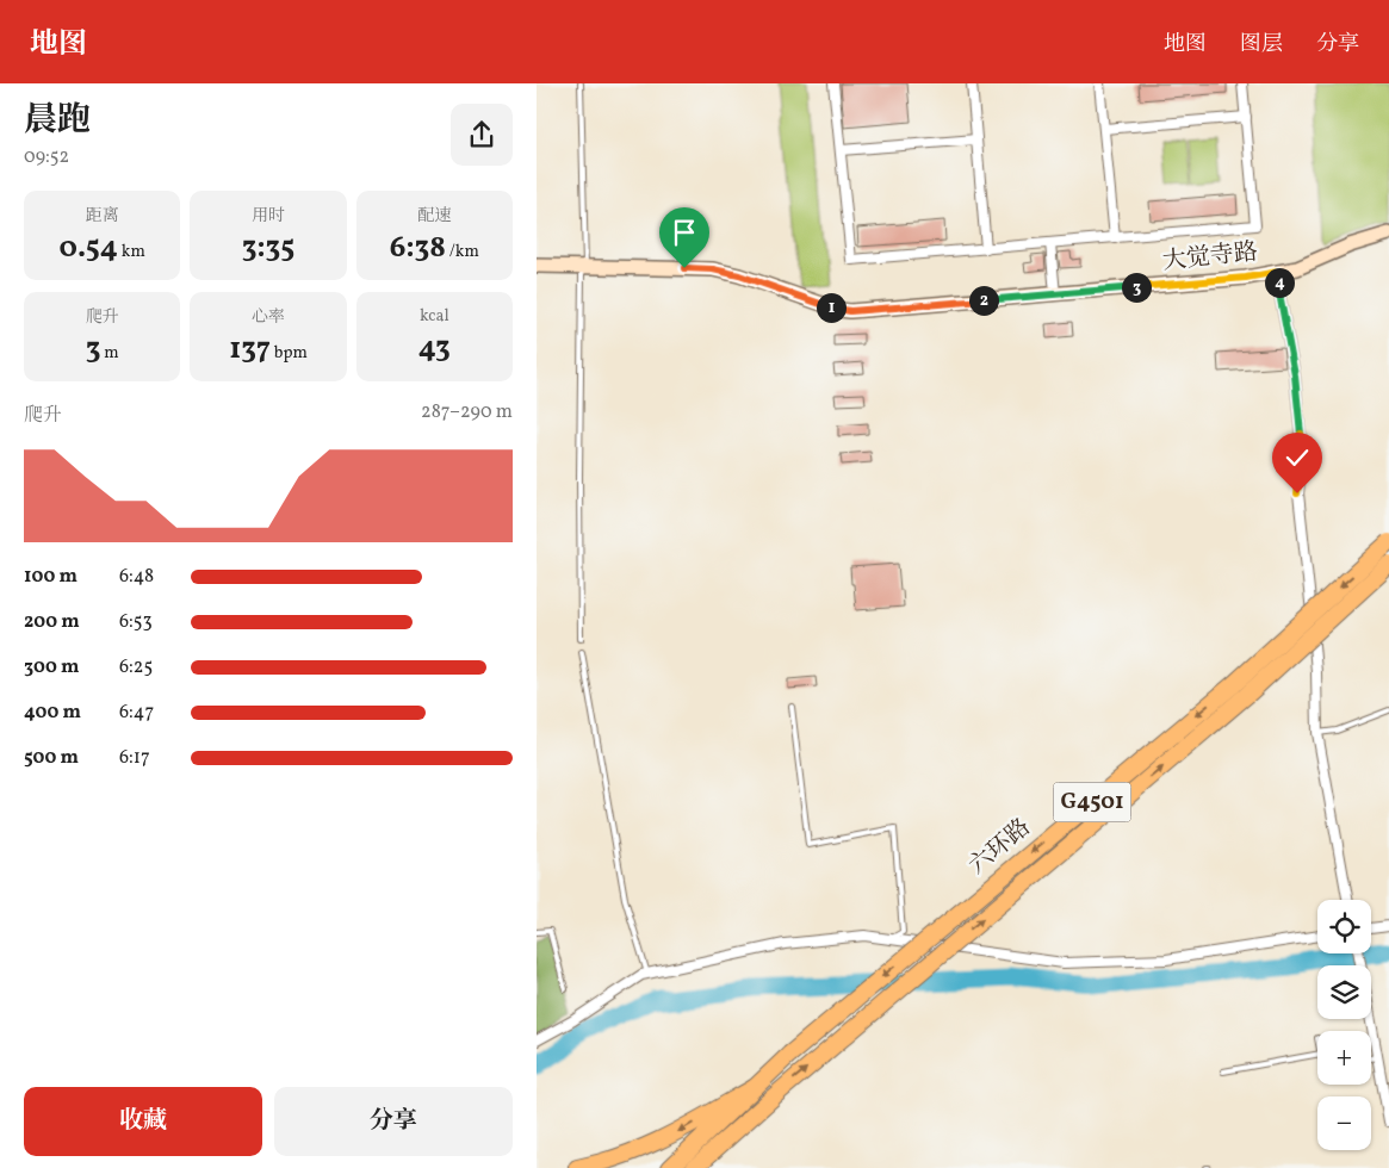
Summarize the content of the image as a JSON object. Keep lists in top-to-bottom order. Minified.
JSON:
{"streets":{"highway":["G4501","六环路"],"main road":["大觉寺路"]},"page":{"header":"地图","nav":["地图","图层","分享"],"heading":["晨跑","09:52"],"stats":[["距离","0.54 km"],["用时","3:35"],["配速","6:38 /km"],["爬升","3 m"],["心率","137 bpm"],["kcal","43"]],"pins":["4","3","2","1"],"chart":["爬升","287–290 m"],"list":[{"name":"100 m","note":"6:48"},{"name":"200 m","note":"6:53"},{"name":"300 m","note":"6:25"},{"name":"400 m","note":"6:47"},{"name":"500 m","note":"6:17"}],"map_buttons":["+","−"],"buttons":["收藏","分享"]}}
